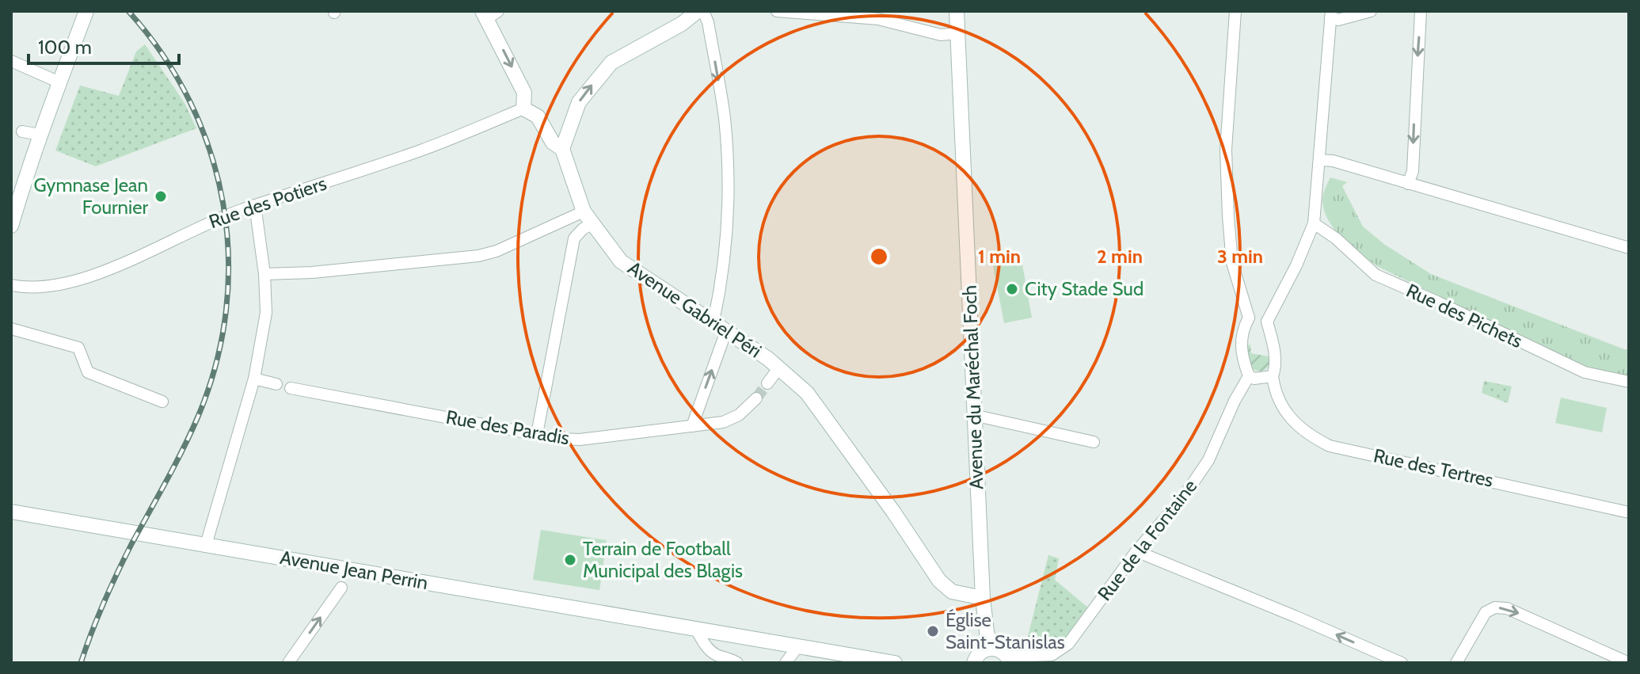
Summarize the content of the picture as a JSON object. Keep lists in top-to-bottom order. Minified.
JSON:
{"streets":{"main road":["Avenue Gabriel Péri","Avenue du Maréchal Foch","Avenue Jean Perrin"],"street":["Rue des Potiers","Rue des Pichets","Rue des Paradis","Rue des Tertres","Rue de la Fontaine"]},"crossings":[["Avenue Gabriel Péri","Avenue du Maréchal Foch"]],"places":["Gymnase Jean Fournier","City Stade Sud","Terrain de Football Municipal des Blagis","Église Saint-Stanislas"],"scale_bar":"100 m","rings":["1 min","2 min","3 min"]}
